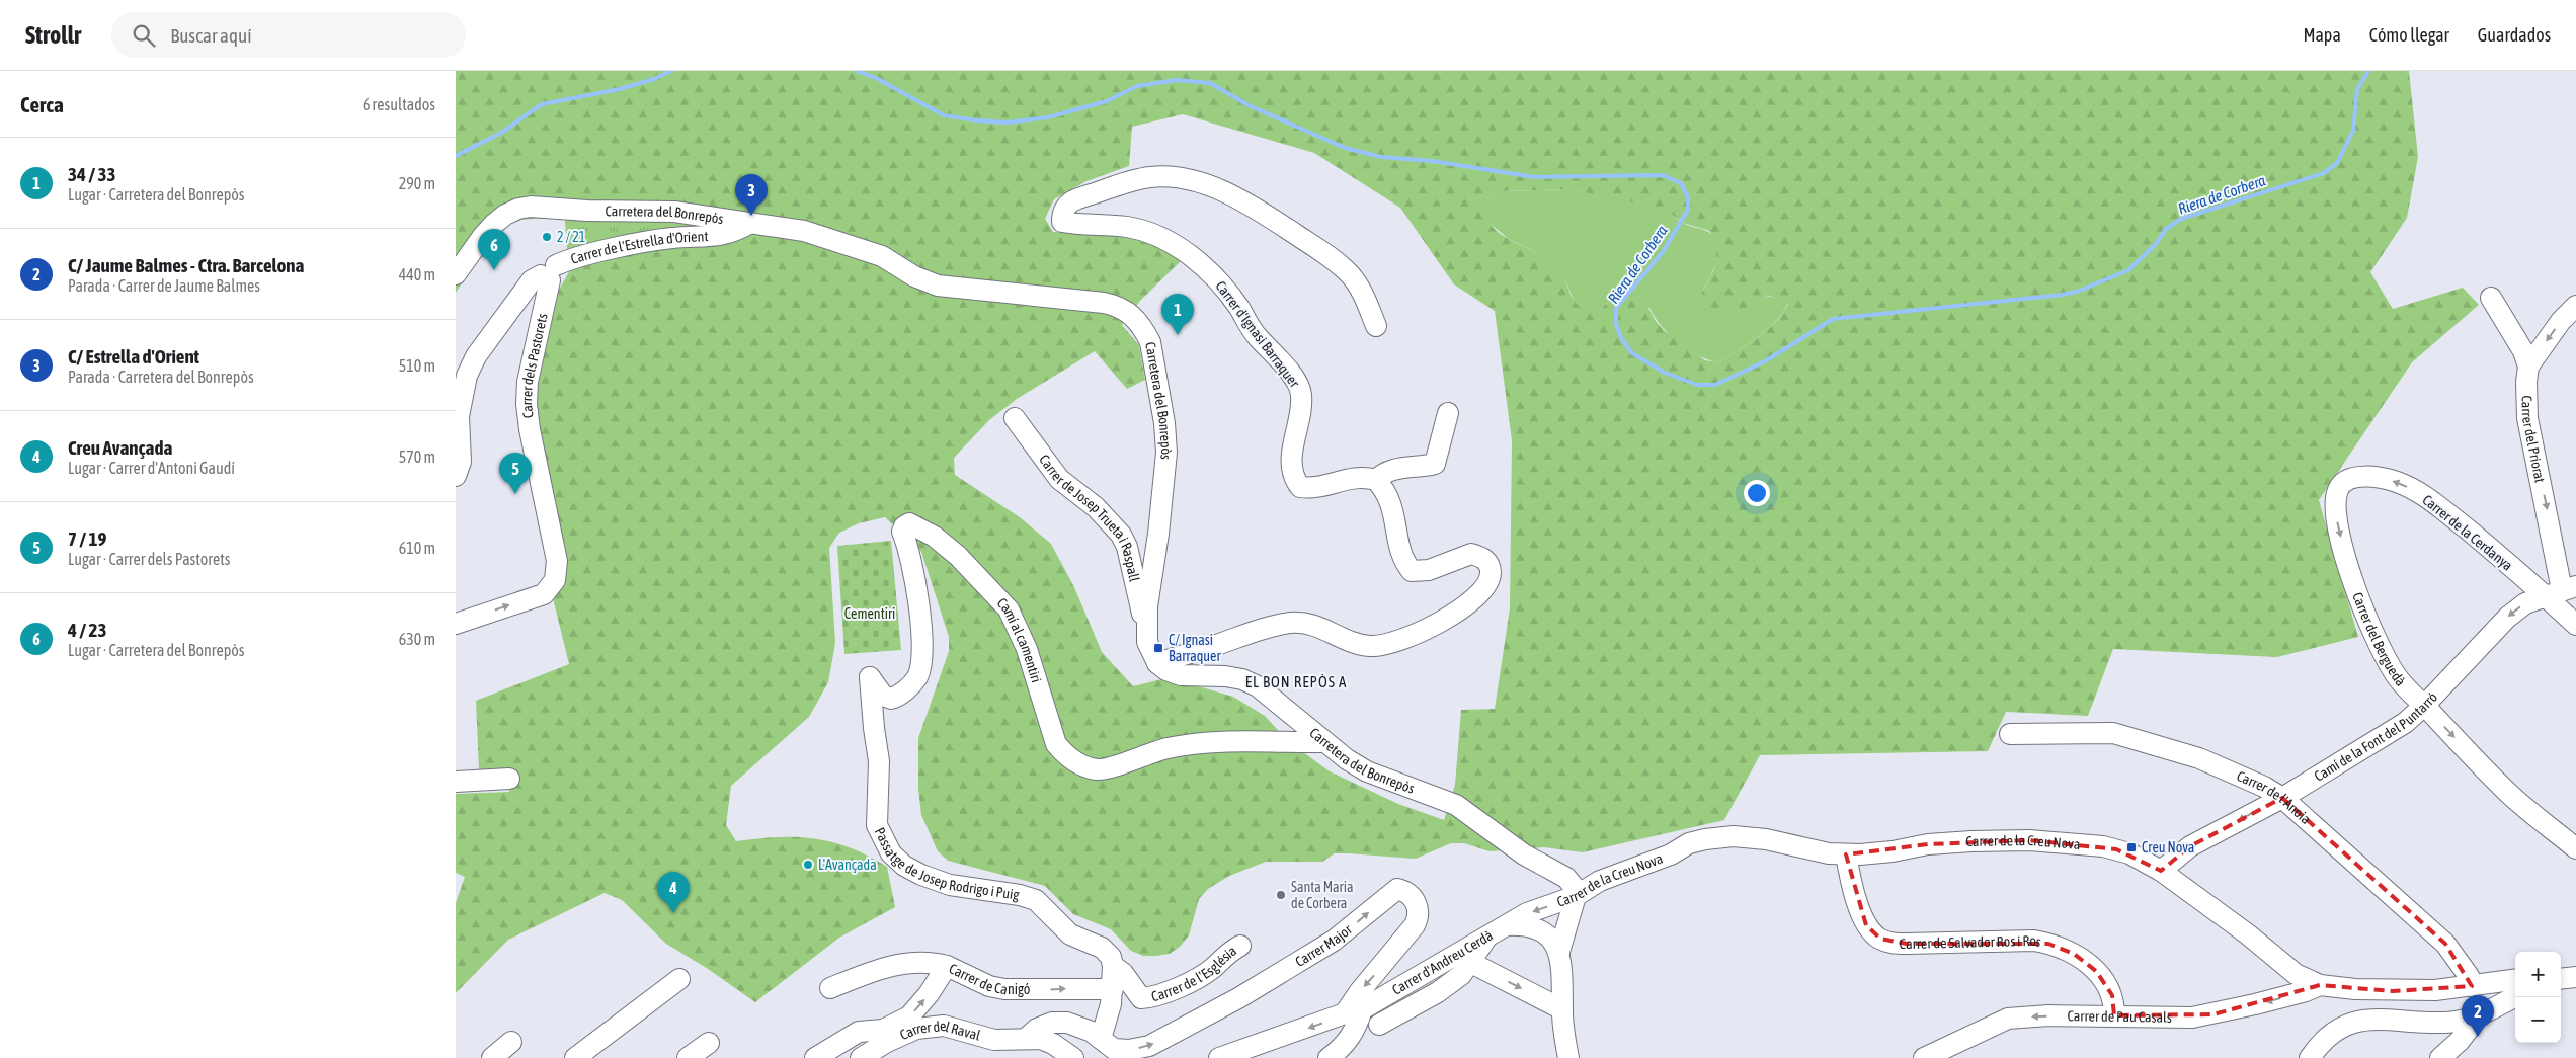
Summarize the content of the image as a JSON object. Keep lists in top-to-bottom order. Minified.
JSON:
{"streets":{"street":["Carretera del Bonrepòs","Carrer de l'Estrella d'Orient","Carrer d'Ignasi Barraquer","Carrer dels Pastorets","Carrer del Priorat","Carrer de Josep Trueta i Raspall","Carrer de la Cerdanya","Carrer del Berguedà","Camí al camentiri","Camí de la Font del Puntarró","Carrer de l'Anoia","Carrer de la Creu Nova","Passatge de Josep Rodrigo i Puig","Carrer de Salvador Ros i Ros","Carrer Major","Carrer d'Andreu Cerdà","Carrer de l'Església","Carrer de Canigó","Carrer de Pau Casals","Carrer del Raval"]},"crossings":[["Carretera del Bonrepòs","Carrer de l'Estrella d'Orient"],["Carretera del Bonrepòs","Carrer de Josep Trueta i Raspall"],["Carretera del Bonrepòs","Camí al camentiri"],["Carretera del Bonrepòs","Carrer de la Creu Nova"],["Carrer de l'Estrella d'Orient","Carrer dels Pastorets"],["Carrer del Priorat","Carrer de la Cerdanya"],["Carrer del Priorat","Camí de la Font del Puntarró"],["Carrer de la Cerdanya","Carrer del Berguedà"],["Carrer de la Cerdanya","Camí de la Font del Puntarró"],["Carrer del Berguedà","Camí de la Font del Puntarró"],["Camí al camentiri","Passatge de Josep Rodrigo i Puig"],["Camí de la Font del Puntarró","Carrer de l'Anoia"],["Camí de la Font del Puntarró","Carrer de la Creu Nova"],["Carrer de l'Anoia","Carrer de la Creu Nova"],["Carrer de la Creu Nova","Carrer de Salvador Ros i Ros"],["Carrer de la Creu Nova","Carrer d'Andreu Cerdà"],["Carrer de la Creu Nova","Carrer de Pau Casals"],["Passatge de Josep Rodrigo i Puig","Carrer de l'Església"],["Carrer de Salvador Ros i Ros","Carrer de Pau Casals"],["Carrer Major","Carrer d'Andreu Cerdà"]],"one_way":["Carrer dels Pastorets","Carrer del Priorat","Carrer de la Cerdanya","Carrer del Berguedà","Camí de la Font del Puntarró","Carrer d'Andreu Cerdà","Carrer de Pau Casals"],"districts":["EL BON REPÒS A"],"water":["Riera de Corbera"],"parks":["Cementiri"],"places":{"other":["2 / 21","L'Avançada","Santa Maria de Corbera"],"transit":["C/ Ignasi Barraquer","Creu Nova"]},"page":{"header":"Strollr","search":"Buscar aquí","nav":["Mapa","Cómo llegar","Guardados"],"heading":["Cerca","6 resultados"],"list":[{"mark":"1","name":"34 / 33","note":"Lugar · Carretera del Bonrepòs","value":"290 m"},{"mark":"2","name":"C/ Jaume Balmes - Ctra. Barcelona","note":"Parada · Carrer de Jaume Balmes","value":"440 m"},{"mark":"3","name":"C/ Estrella d'Orient","note":"Parada · Carretera del Bonrepòs","value":"510 m"},{"mark":"4","name":"Creu Avançada","note":"Lugar · Carrer d'Antoni Gaudí","value":"570 m"},{"mark":"5","name":"7 / 19","note":"Lugar · Carrer dels Pastorets","value":"610 m"},{"mark":"6","name":"4 / 23","note":"Lugar · Carretera del Bonrepòs","value":"630 m"}],"pins":["3","6","1","5","4","2"],"map_buttons":["+","−"]}}
